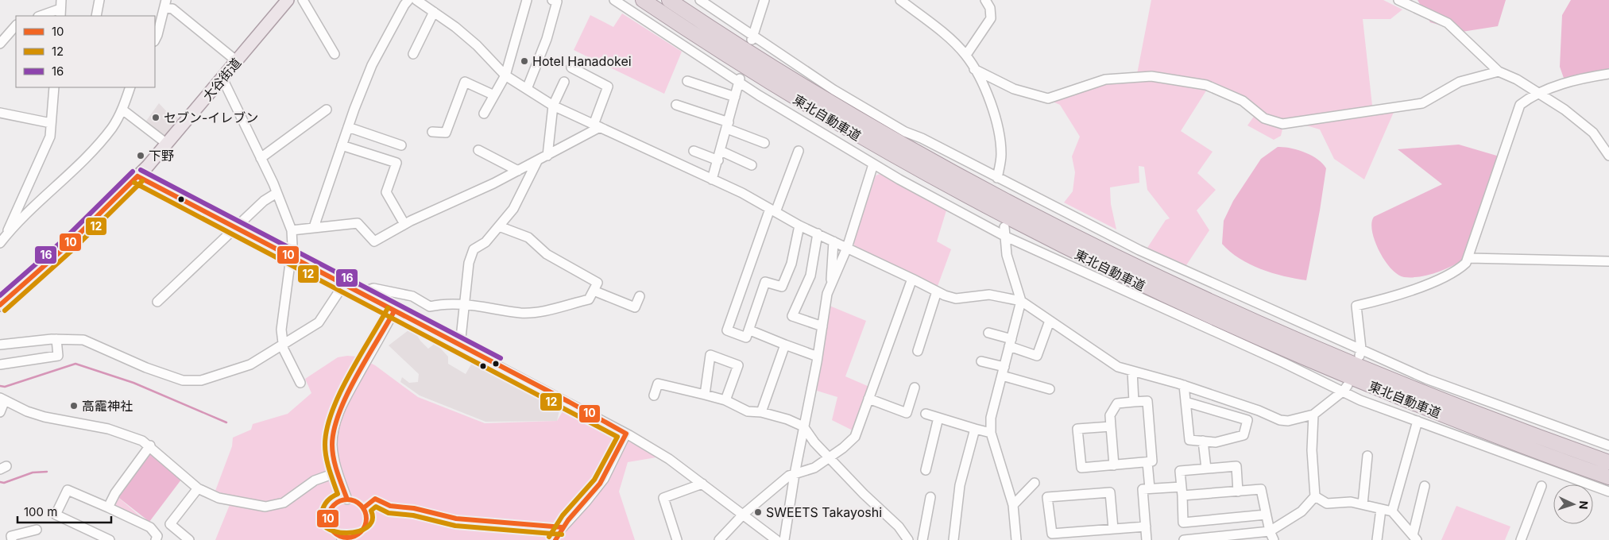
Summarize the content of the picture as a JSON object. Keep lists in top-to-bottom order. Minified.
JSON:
{"streets":{"highway":["東北自動車道"],"main road":["大谷街道"]},"places":["Hotel Hanadokei","セブン-イレブン","下野","高靇神社","SWEETS Takayoshi"],"lines":["transit line 16","transit line 10","transit line 12"],"legend":["10","12","16"],"scale_bar":"100 m","north":"right"}
